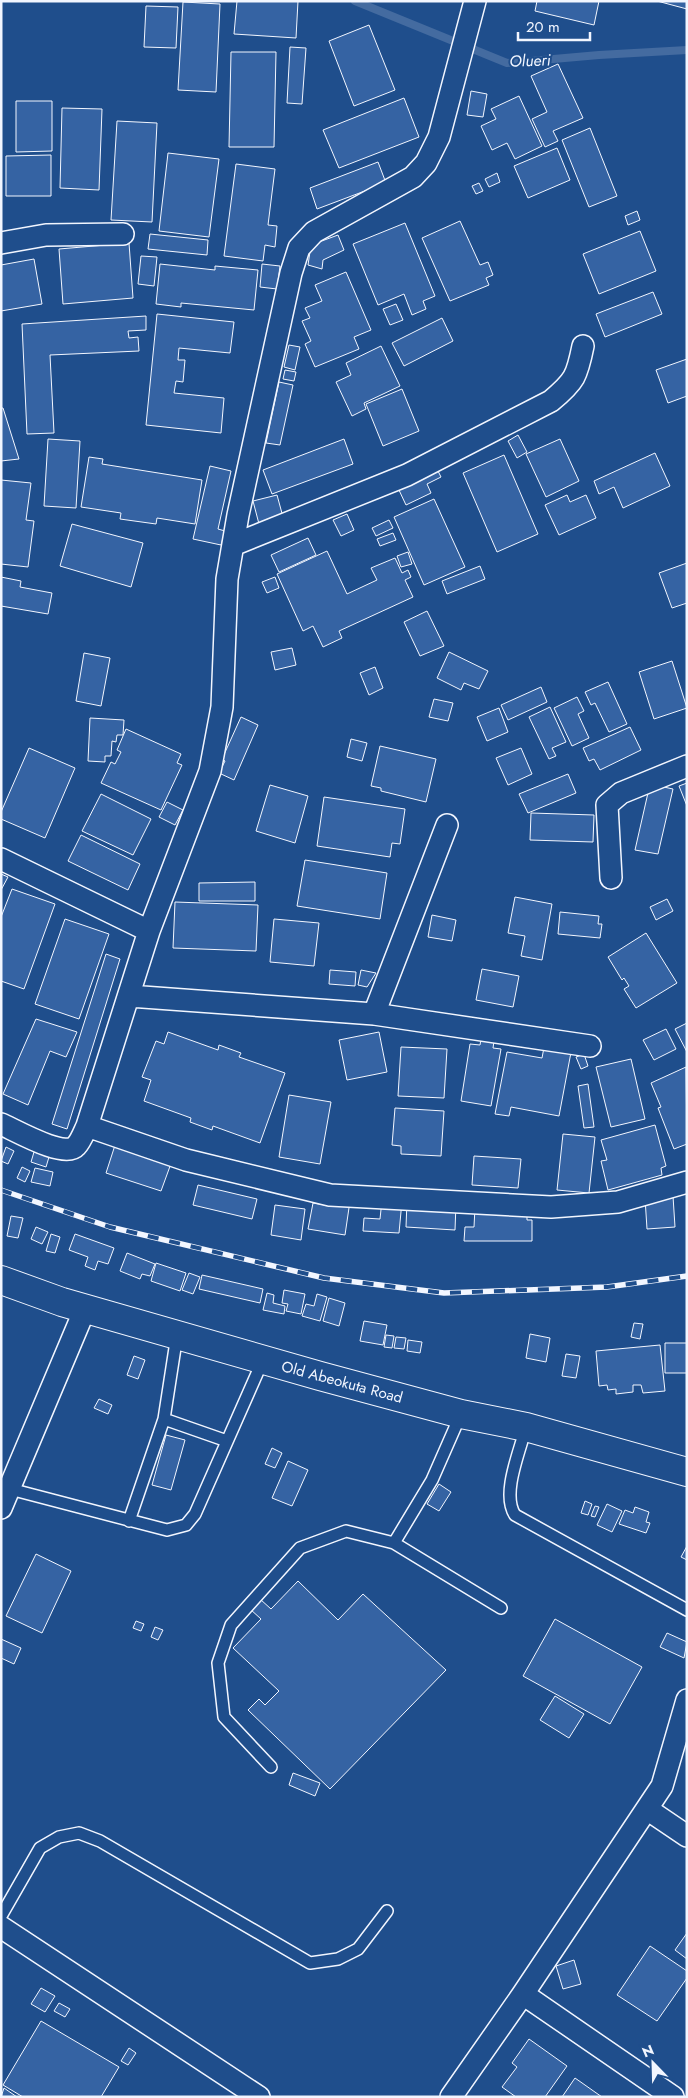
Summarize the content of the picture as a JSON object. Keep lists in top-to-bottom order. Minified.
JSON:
{"streets":{"highway":["Old Abeokuta Road"]},"water":["Olueri"],"scale_bar":"20 m","north":"top left"}
